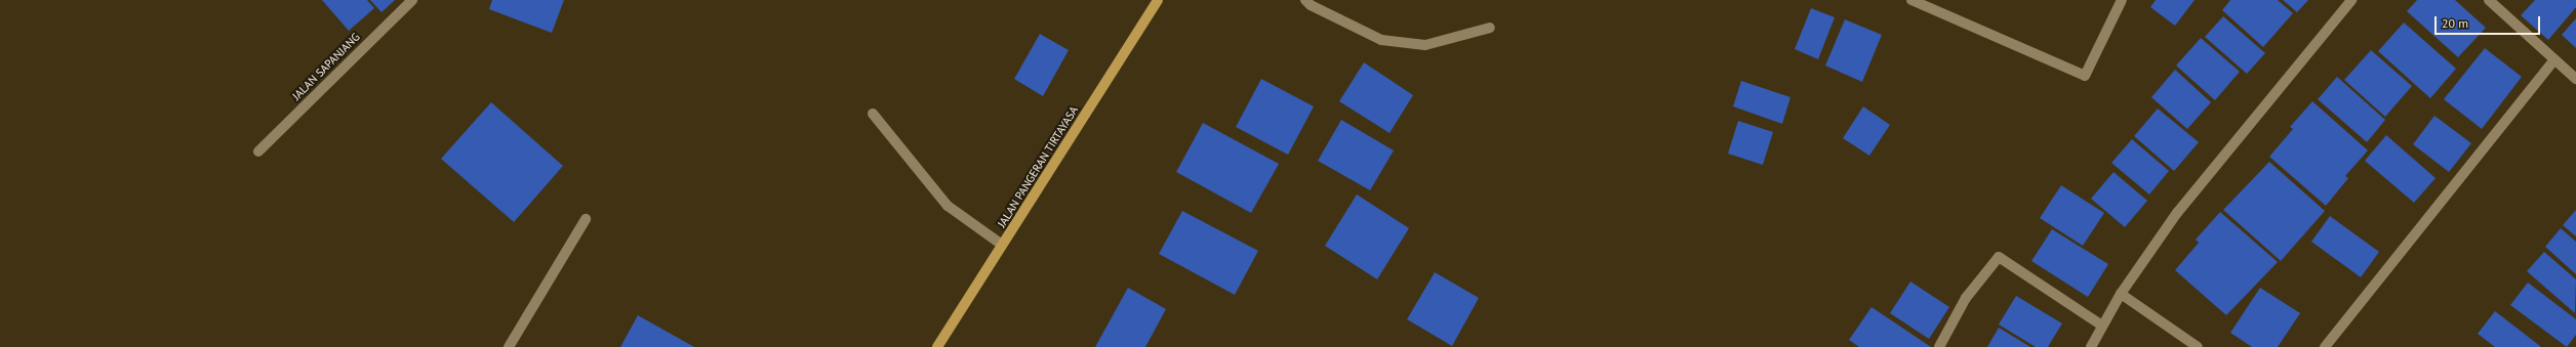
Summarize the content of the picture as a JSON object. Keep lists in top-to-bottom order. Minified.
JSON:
{"streets":{"main road":["JALAN PANGERAN TIRTAYASA"],"street":["JALAN SAPANJANG"]},"scale_bar":"20 m"}
